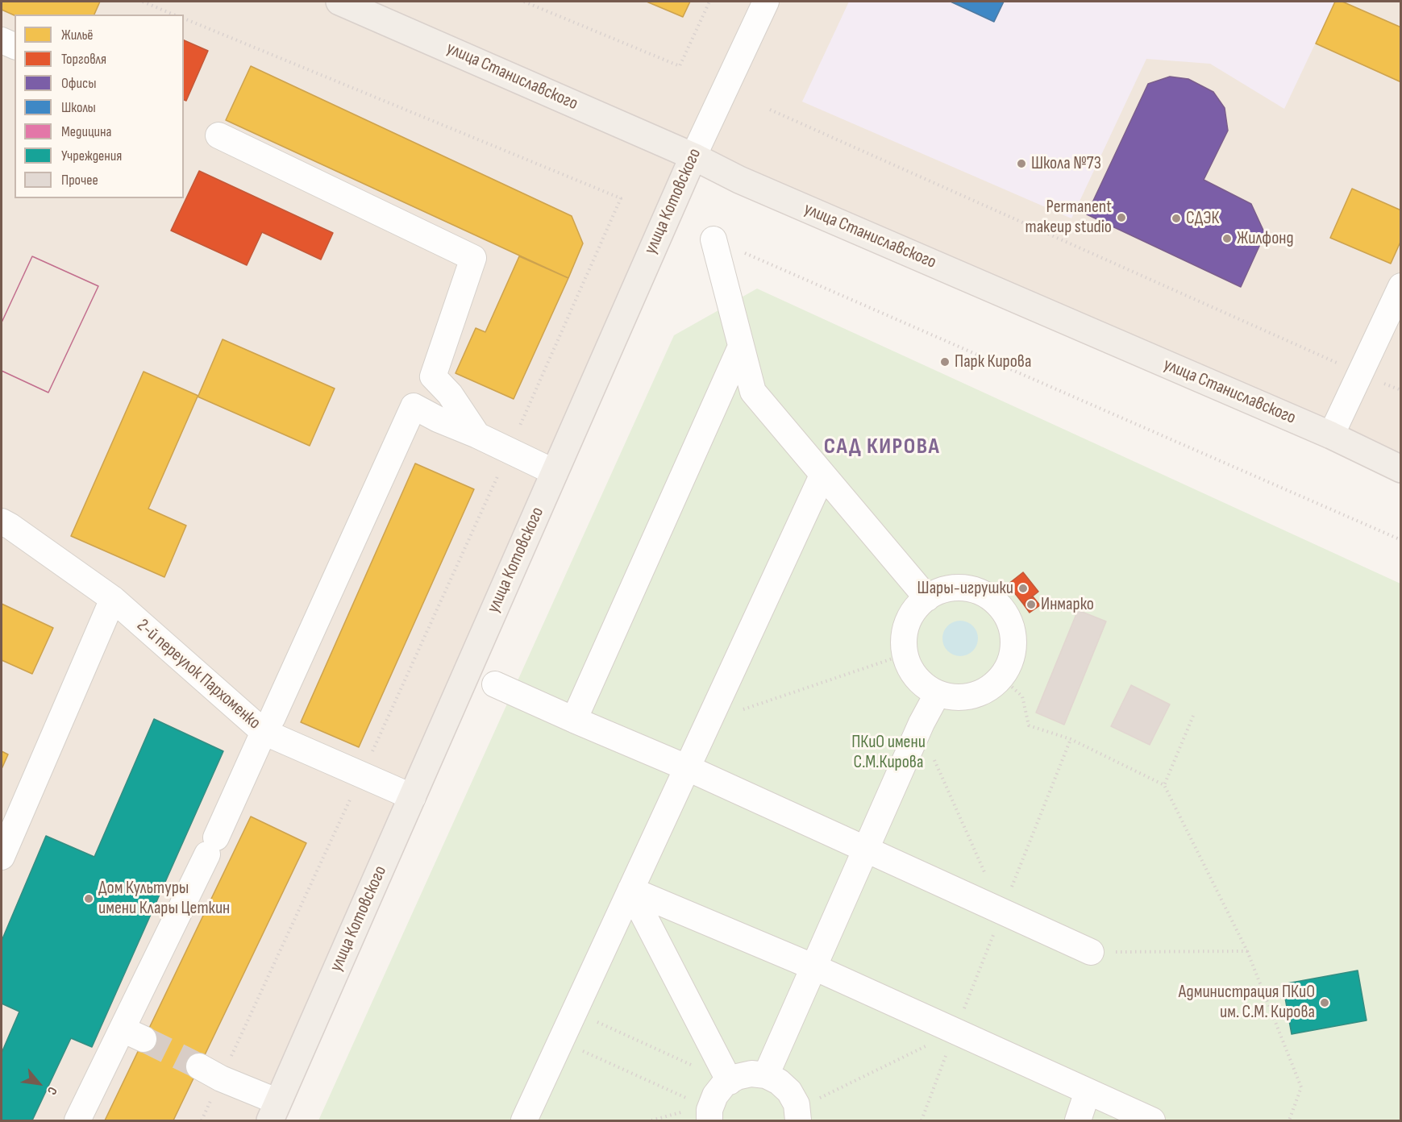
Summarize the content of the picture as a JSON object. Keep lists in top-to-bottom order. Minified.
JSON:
{"streets":{"main road":["улица Станиславского","улица Котовского"],"street":["2-й переулок Пархоменко"]},"crossings":[["улица Станиславского","улица Котовского"],["улица Котовского","2-й переулок Пархоменко"]],"districts":["САД КИРОВА"],"parks":["ПКиО имени С.М.Кирова"],"places":["Школа №73","Permanent makeup studio","СДЭК","Жилфонд","Парк Кирова","Шары-игрушки","Инмарко","Дом Культуры имени Клары Цеткин","Администрация ПКиО им. С.М. Кирова"],"legend":["Жильё","Торговля","Офисы","Школы","Медицина","Учреждения","Прочее"],"north":"bottom right"}
